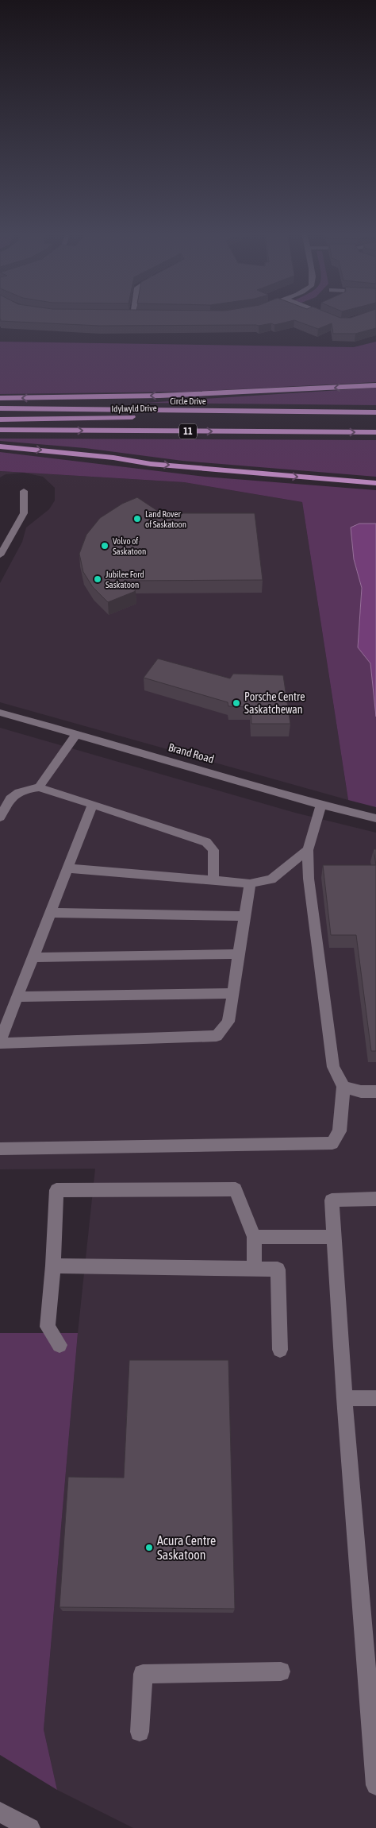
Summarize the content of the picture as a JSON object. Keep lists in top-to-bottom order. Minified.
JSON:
{"streets":{"highway":["Circle Drive","Idylwyld Drive","11"],"street":["Brand Road"]},"crossings":[["Circle Drive","Idylwyld Drive"]],"places":["Land Rover of Saskatoon","Volvo of Saskatoon","Jubilee Ford Saskatoon","Porsche Centre Saskatchewan","Acura Centre Saskatoon"]}
